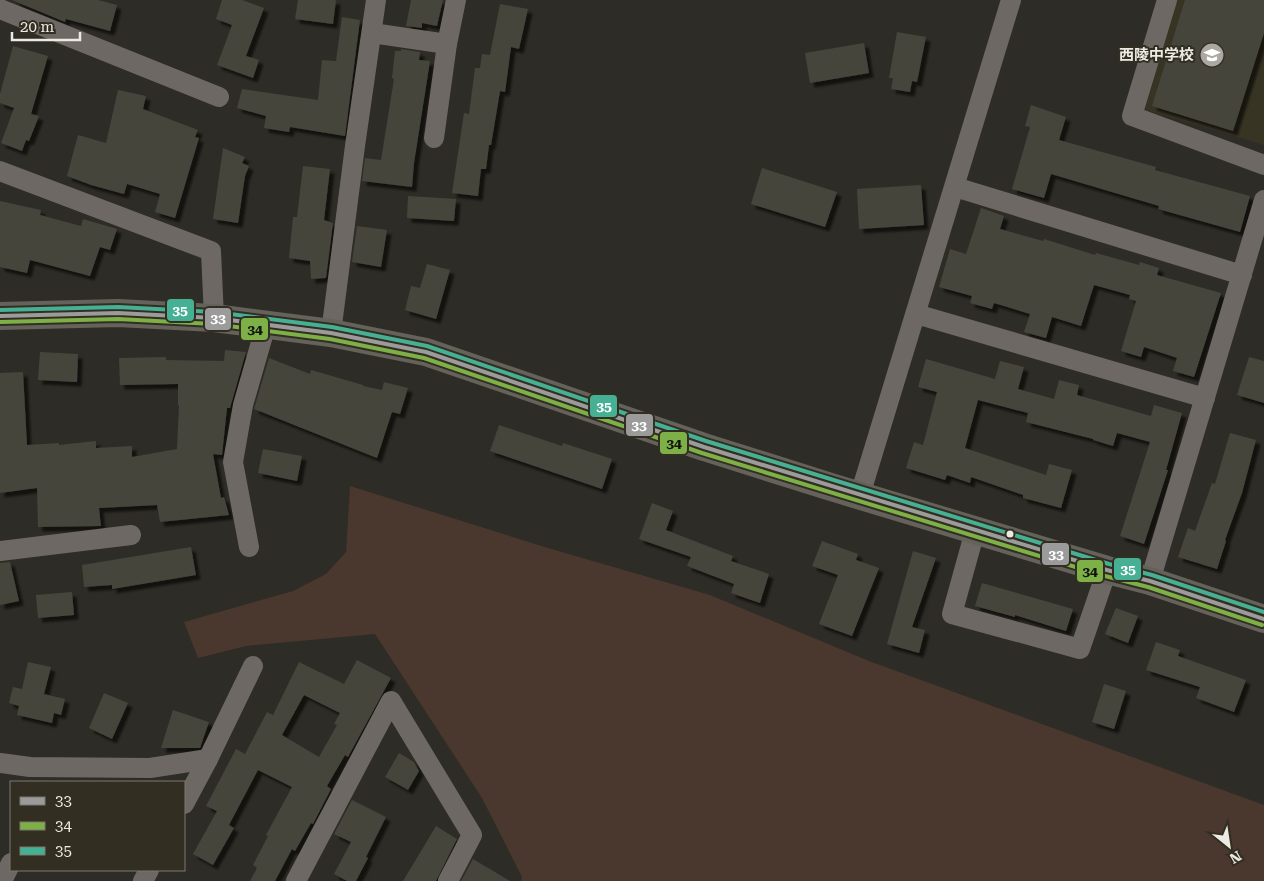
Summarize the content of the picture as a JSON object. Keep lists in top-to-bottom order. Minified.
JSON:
{"places":{"school or university":["西陵中学校"]},"lines":["transit line 35","transit line 33","transit line 34"],"legend":["33","34","35"],"scale_bar":"20 m","north":"bottom right"}
